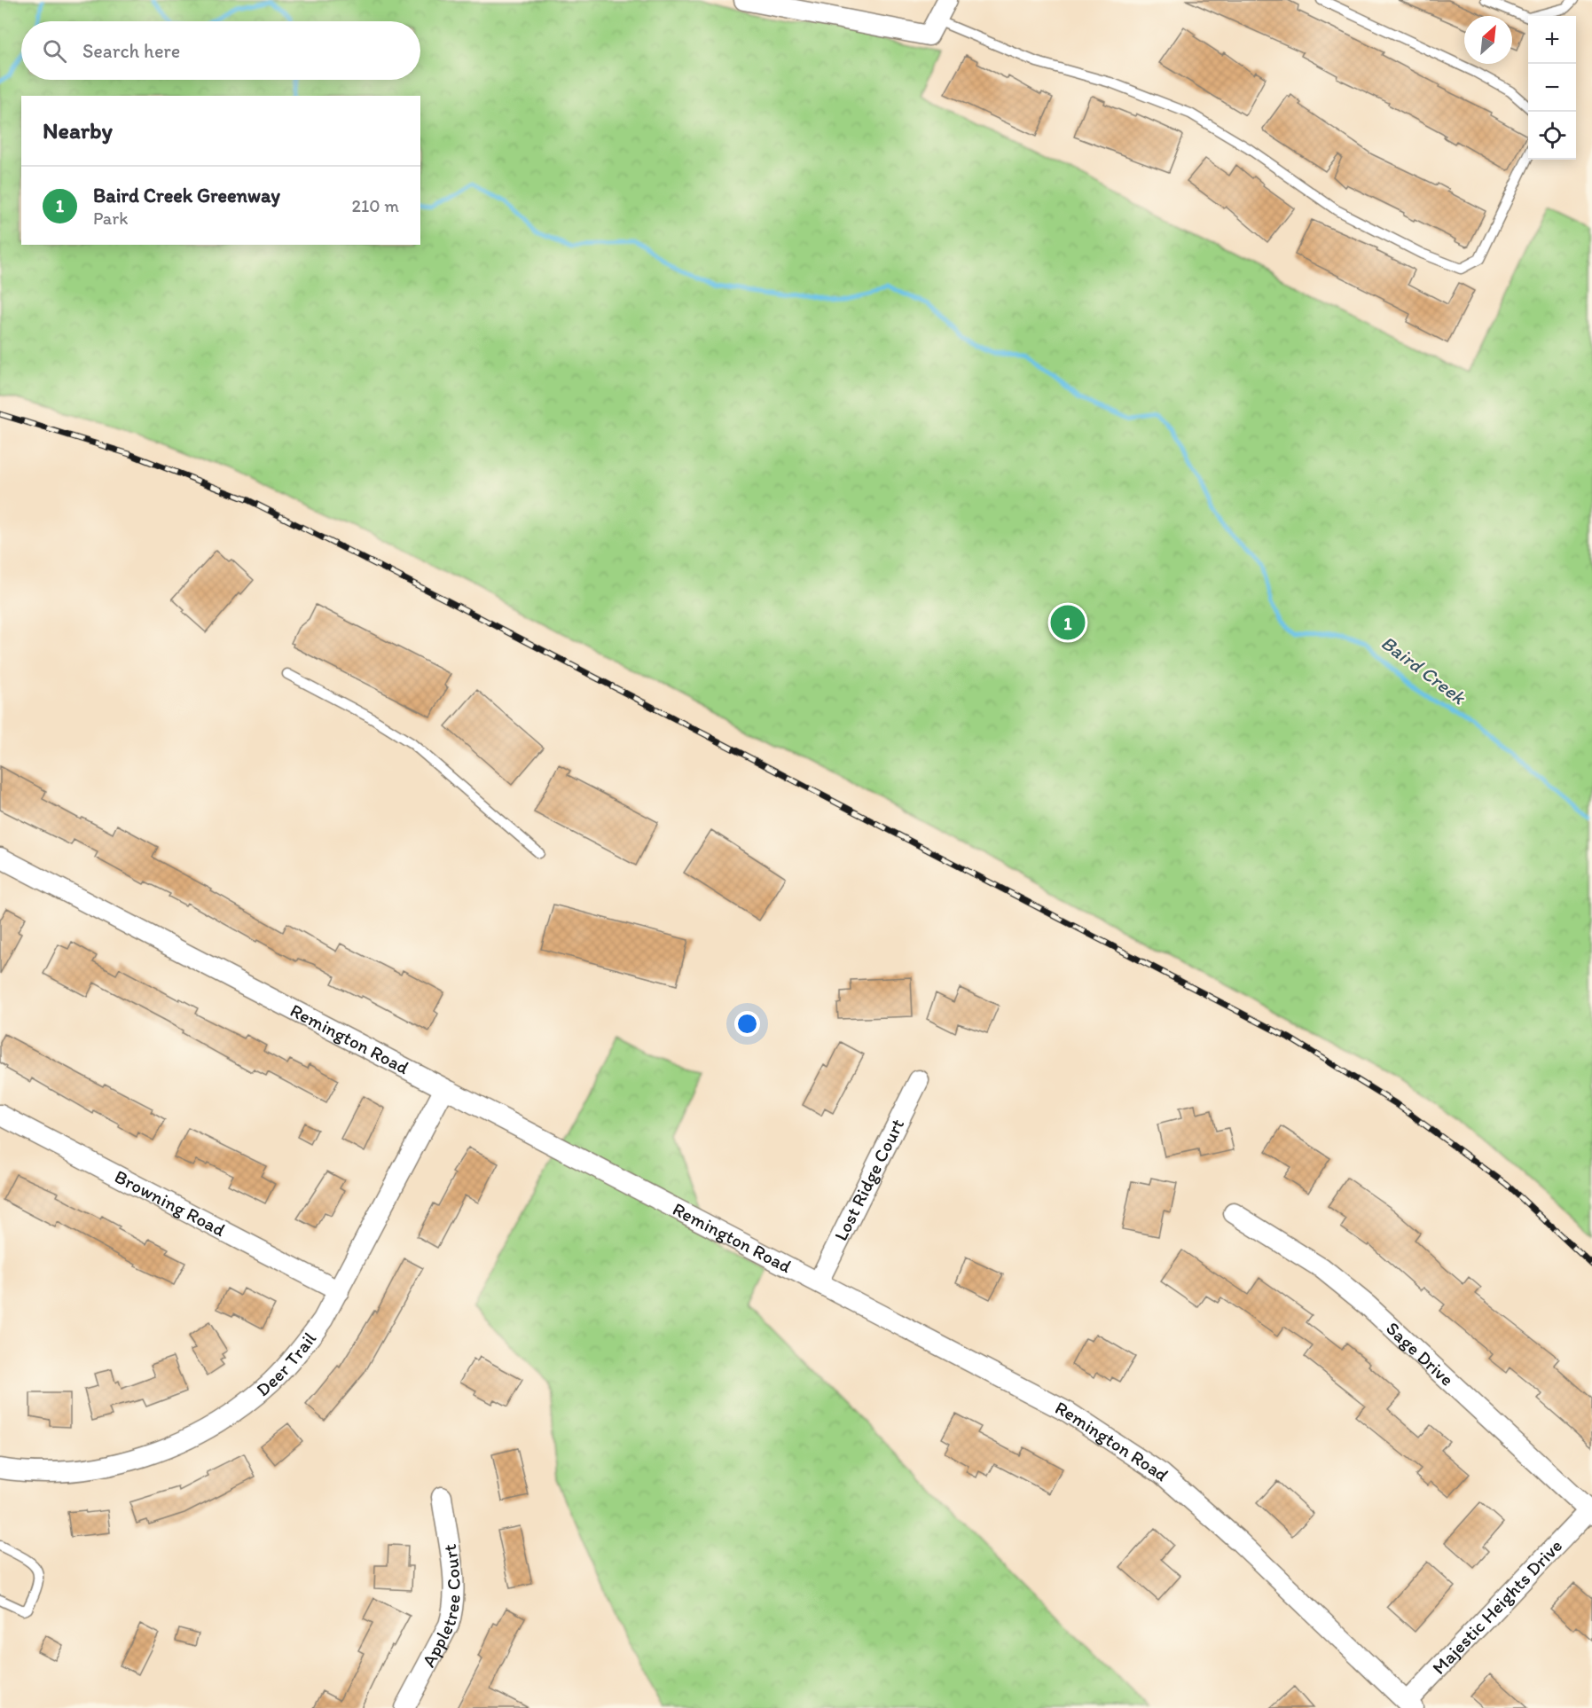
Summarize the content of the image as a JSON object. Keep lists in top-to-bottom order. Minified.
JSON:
{"streets":{"street":["Remington Road","Lost Ridge Court","Browning Road","Sage Drive","Deer Trail","Appletree Court","Majestic Heights Drive"]},"crossings":[["Remington Road","Lost Ridge Court"],["Remington Road","Deer Trail"],["Remington Road","Majestic Heights Drive"],["Browning Road","Deer Trail"],["Sage Drive","Majestic Heights Drive"]],"water":["Baird Creek"],"north":"top right","page":{"map_buttons":["+","−"],"search":"Search here","heading":"Nearby","list":[{"mark":"1","name":"Baird Creek Greenway","note":"Park","value":"210 m"}],"pins":"1"}}
